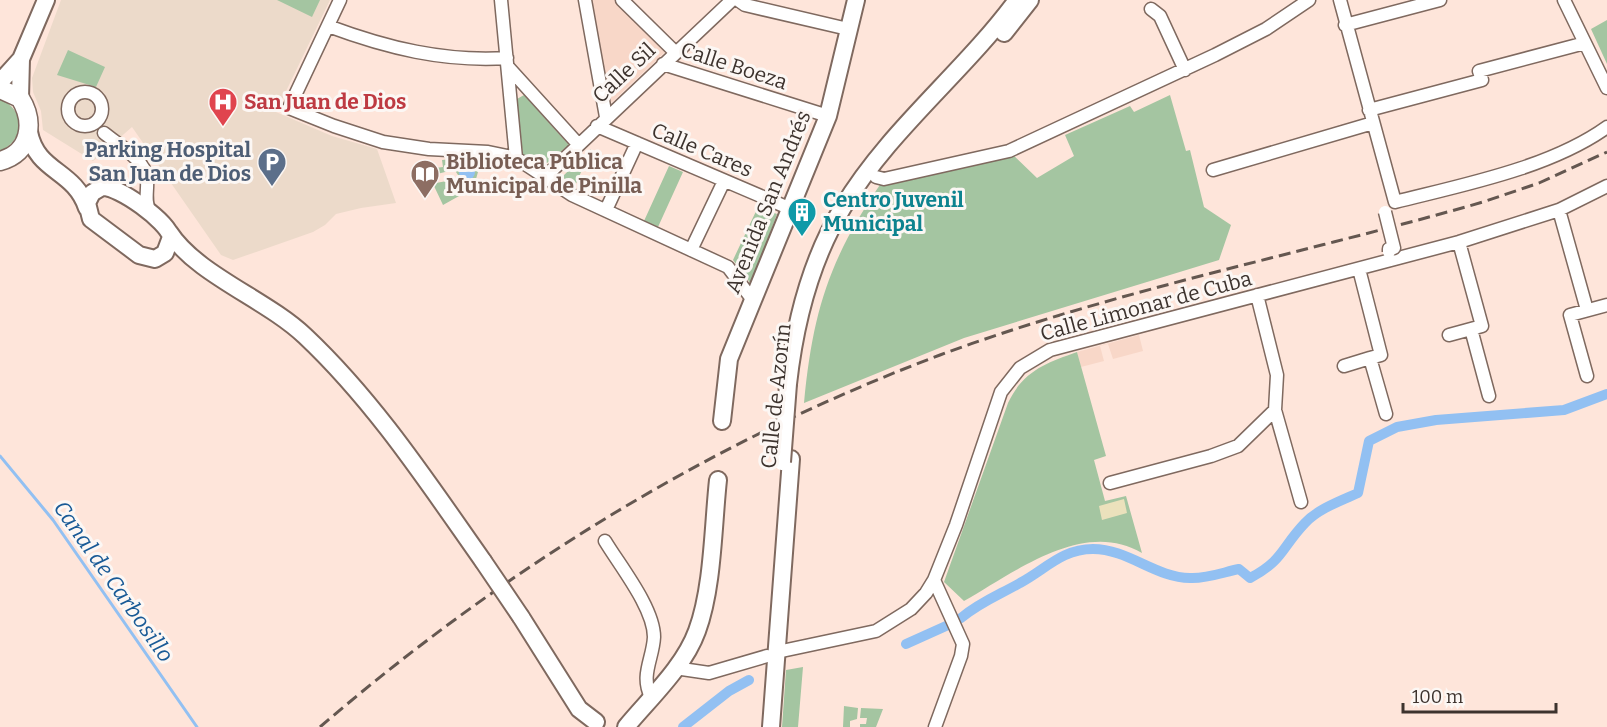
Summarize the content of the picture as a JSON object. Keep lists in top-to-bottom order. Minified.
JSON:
{"streets":{"main road":["Avenida San Andrés","Calle de Azorín"],"street":["Calle Boeza","Calle Sil","Calle Cares","Calle Limonar de Cuba"]},"crossings":[["Calle Boeza","Calle Sil"],["Calle Boeza","Avenida San Andrés"],["Calle Sil","Calle Cares"],["Calle Cares","Avenida San Andrés"],["Calle Limonar de Cuba","Calle de Azorín"]],"water":["Canal de Carbosillo"],"places":{"hospital":["San Juan de Dios"],"parking":["Parking Hospital San Juan de Dios"],"library":["Biblioteca Pública Municipal de Pinilla"],"building":["Centro Juvenil Municipal"]},"scale_bar":"100 m"}
